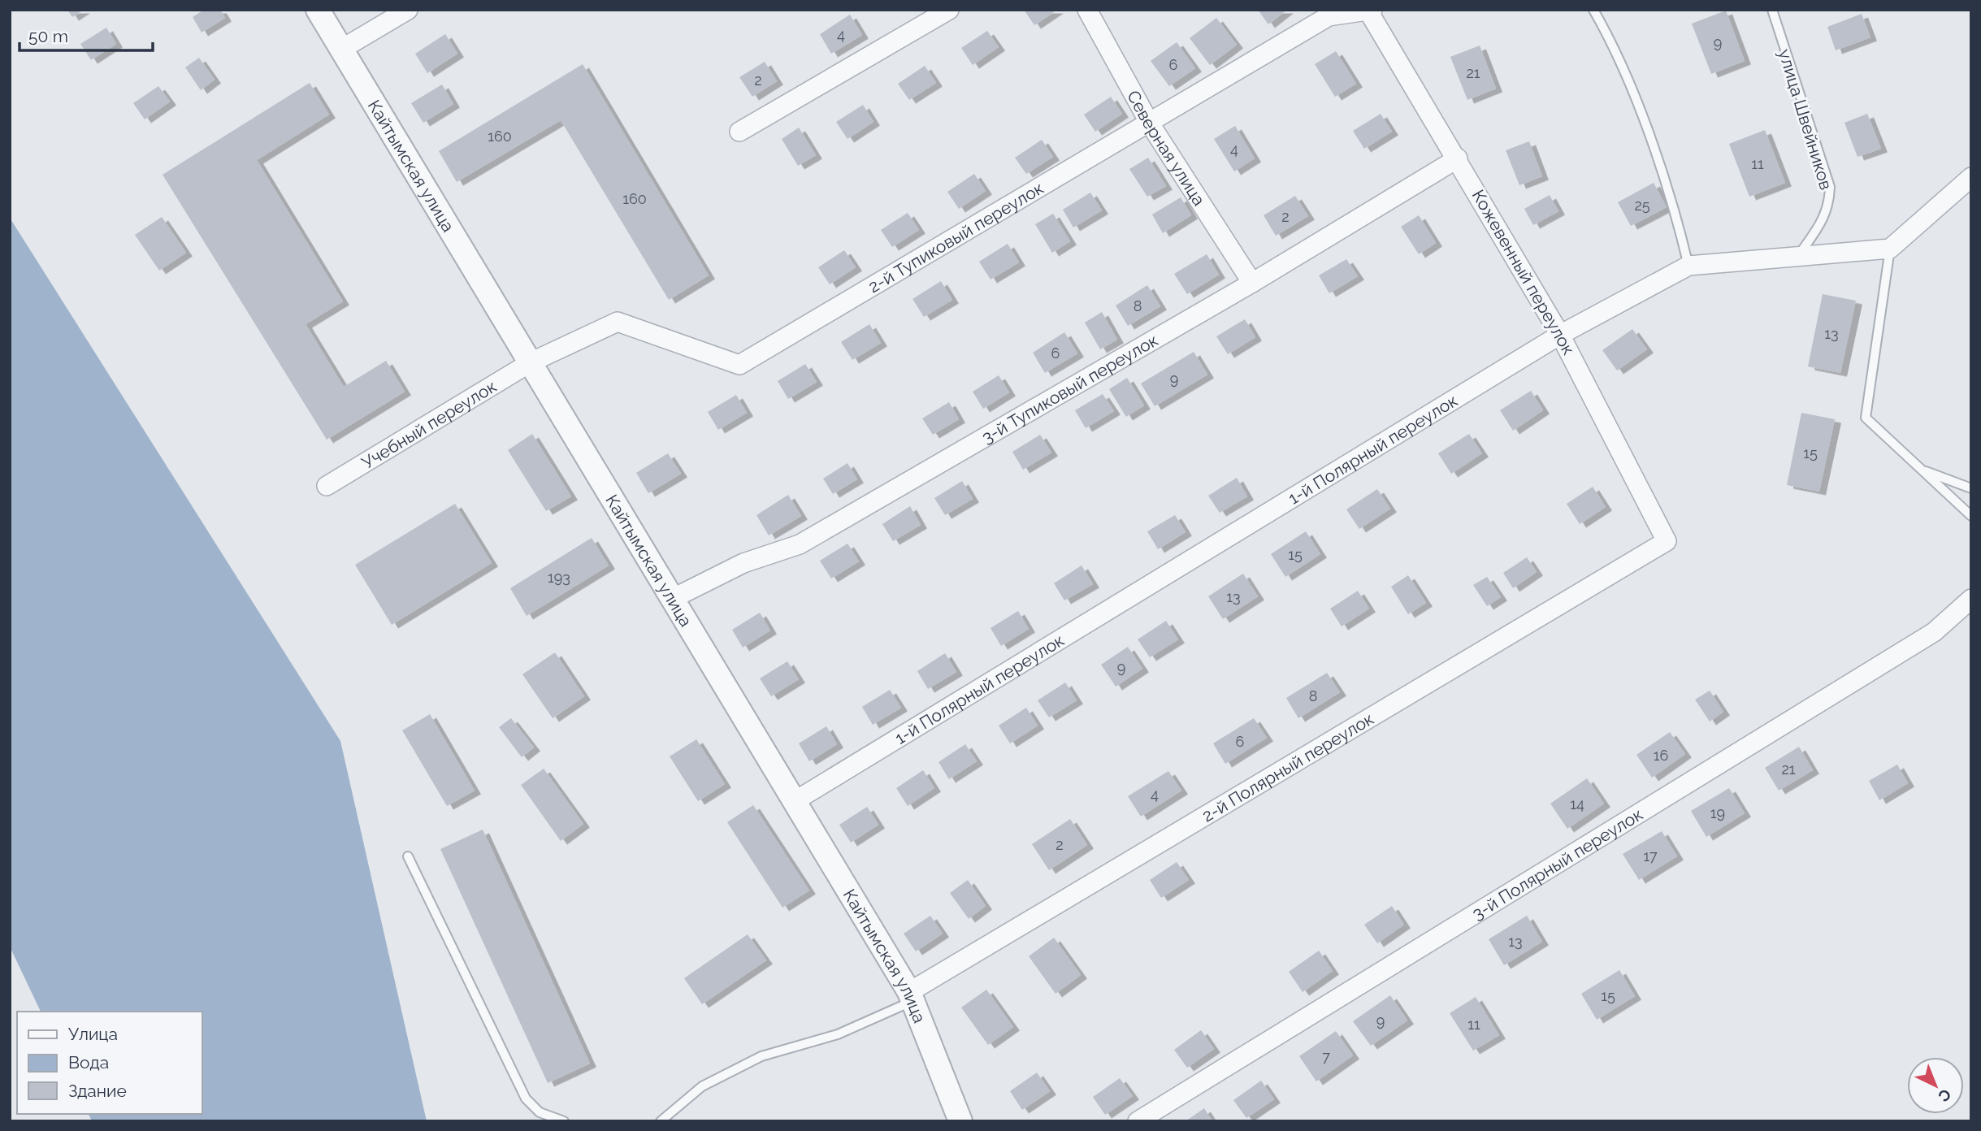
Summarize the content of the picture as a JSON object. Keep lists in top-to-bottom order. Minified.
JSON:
{"streets":{"street":["Северная улица","Кайтымская улица","2-й Тупиковый переулок","Кожевенный переулок","3-й Тупиковый переулок","Учебный переулок","1-й Полярный переулок","2-й Полярный переулок","3-й Полярный переулок"],"lane":["улица Швейников"]},"crossings":[["улица Швейников","1-й Полярный переулок"],["Северная улица","2-й Тупиковый переулок"],["Северная улица","3-й Тупиковый переулок"],["Кайтымская улица","2-й Тупиковый переулок"],["Кайтымская улица","3-й Тупиковый переулок"],["Кайтымская улица","Учебный переулок"],["Кайтымская улица","1-й Полярный переулок"],["Кайтымская улица","2-й Полярный переулок"],["2-й Тупиковый переулок","Кожевенный переулок"],["2-й Тупиковый переулок","Учебный переулок"],["Кожевенный переулок","3-й Тупиковый переулок"],["Кожевенный переулок","1-й Полярный переулок"],["Кожевенный переулок","2-й Полярный переулок"]],"house_numbers":["4","9","6","21","2","160","4","11","160","25","2","8","13","6","9","15","15","193","13","9","8","6","16","21","4","14","19","2","17","13","15","9","11","7"],"legend":["Улица","Вода","Здание"],"scale_bar":"50 m","north":"bottom right"}
